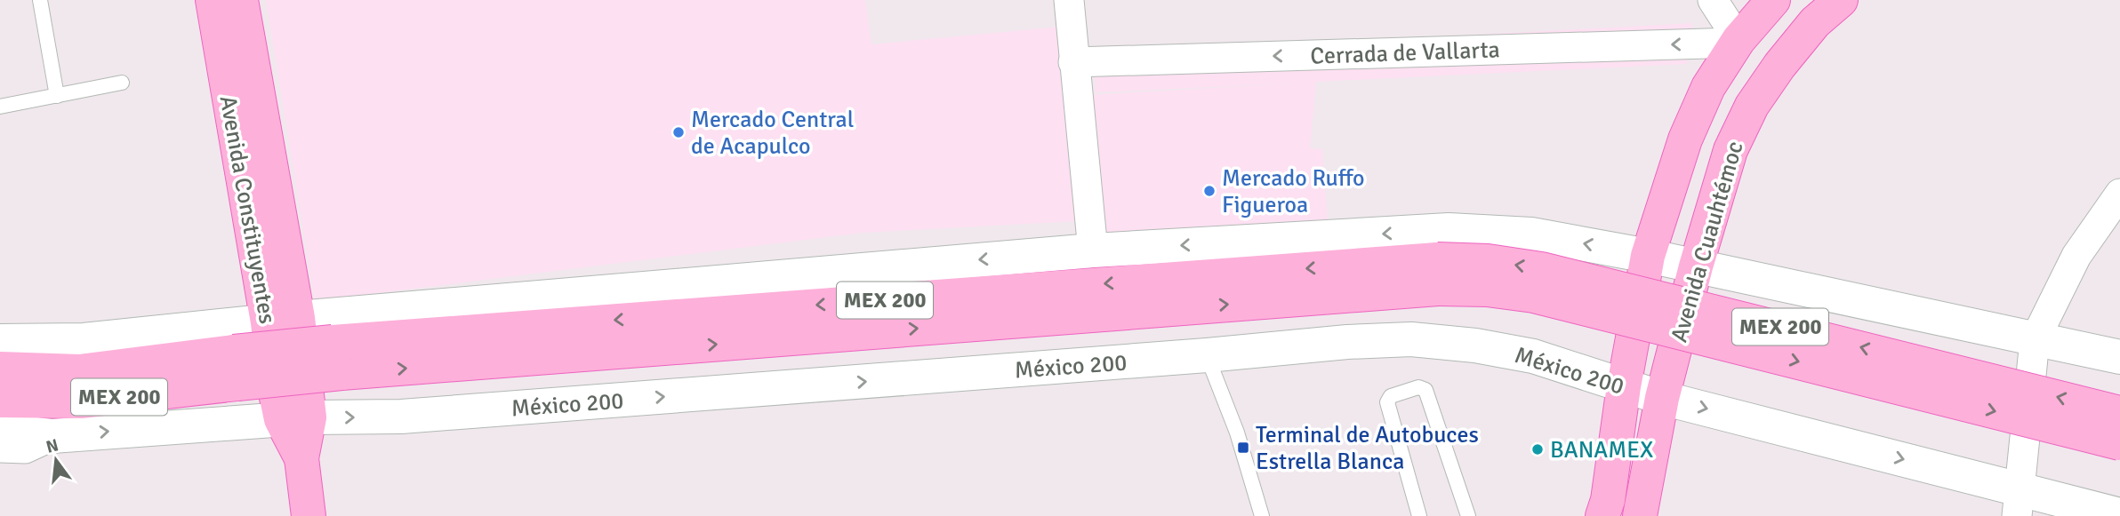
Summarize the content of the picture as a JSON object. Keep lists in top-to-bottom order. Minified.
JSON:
{"streets":{"main road":["Avenida Constituyentes","Avenida Cuauhtémoc","MEX 200"],"street":["Cerrada de Vallarta","México 200"]},"crossings":[["Cerrada de Vallarta","Avenida Cuauhtémoc"],["Avenida Constituyentes","México 200"],["Avenida Cuauhtémoc","México 200"]],"places":{"other":["Mercado Central de Acapulco","Mercado Ruffo Figueroa","BANAMEX"],"transit":["Terminal de Autobuces Estrella Blanca"]},"north":"top"}
